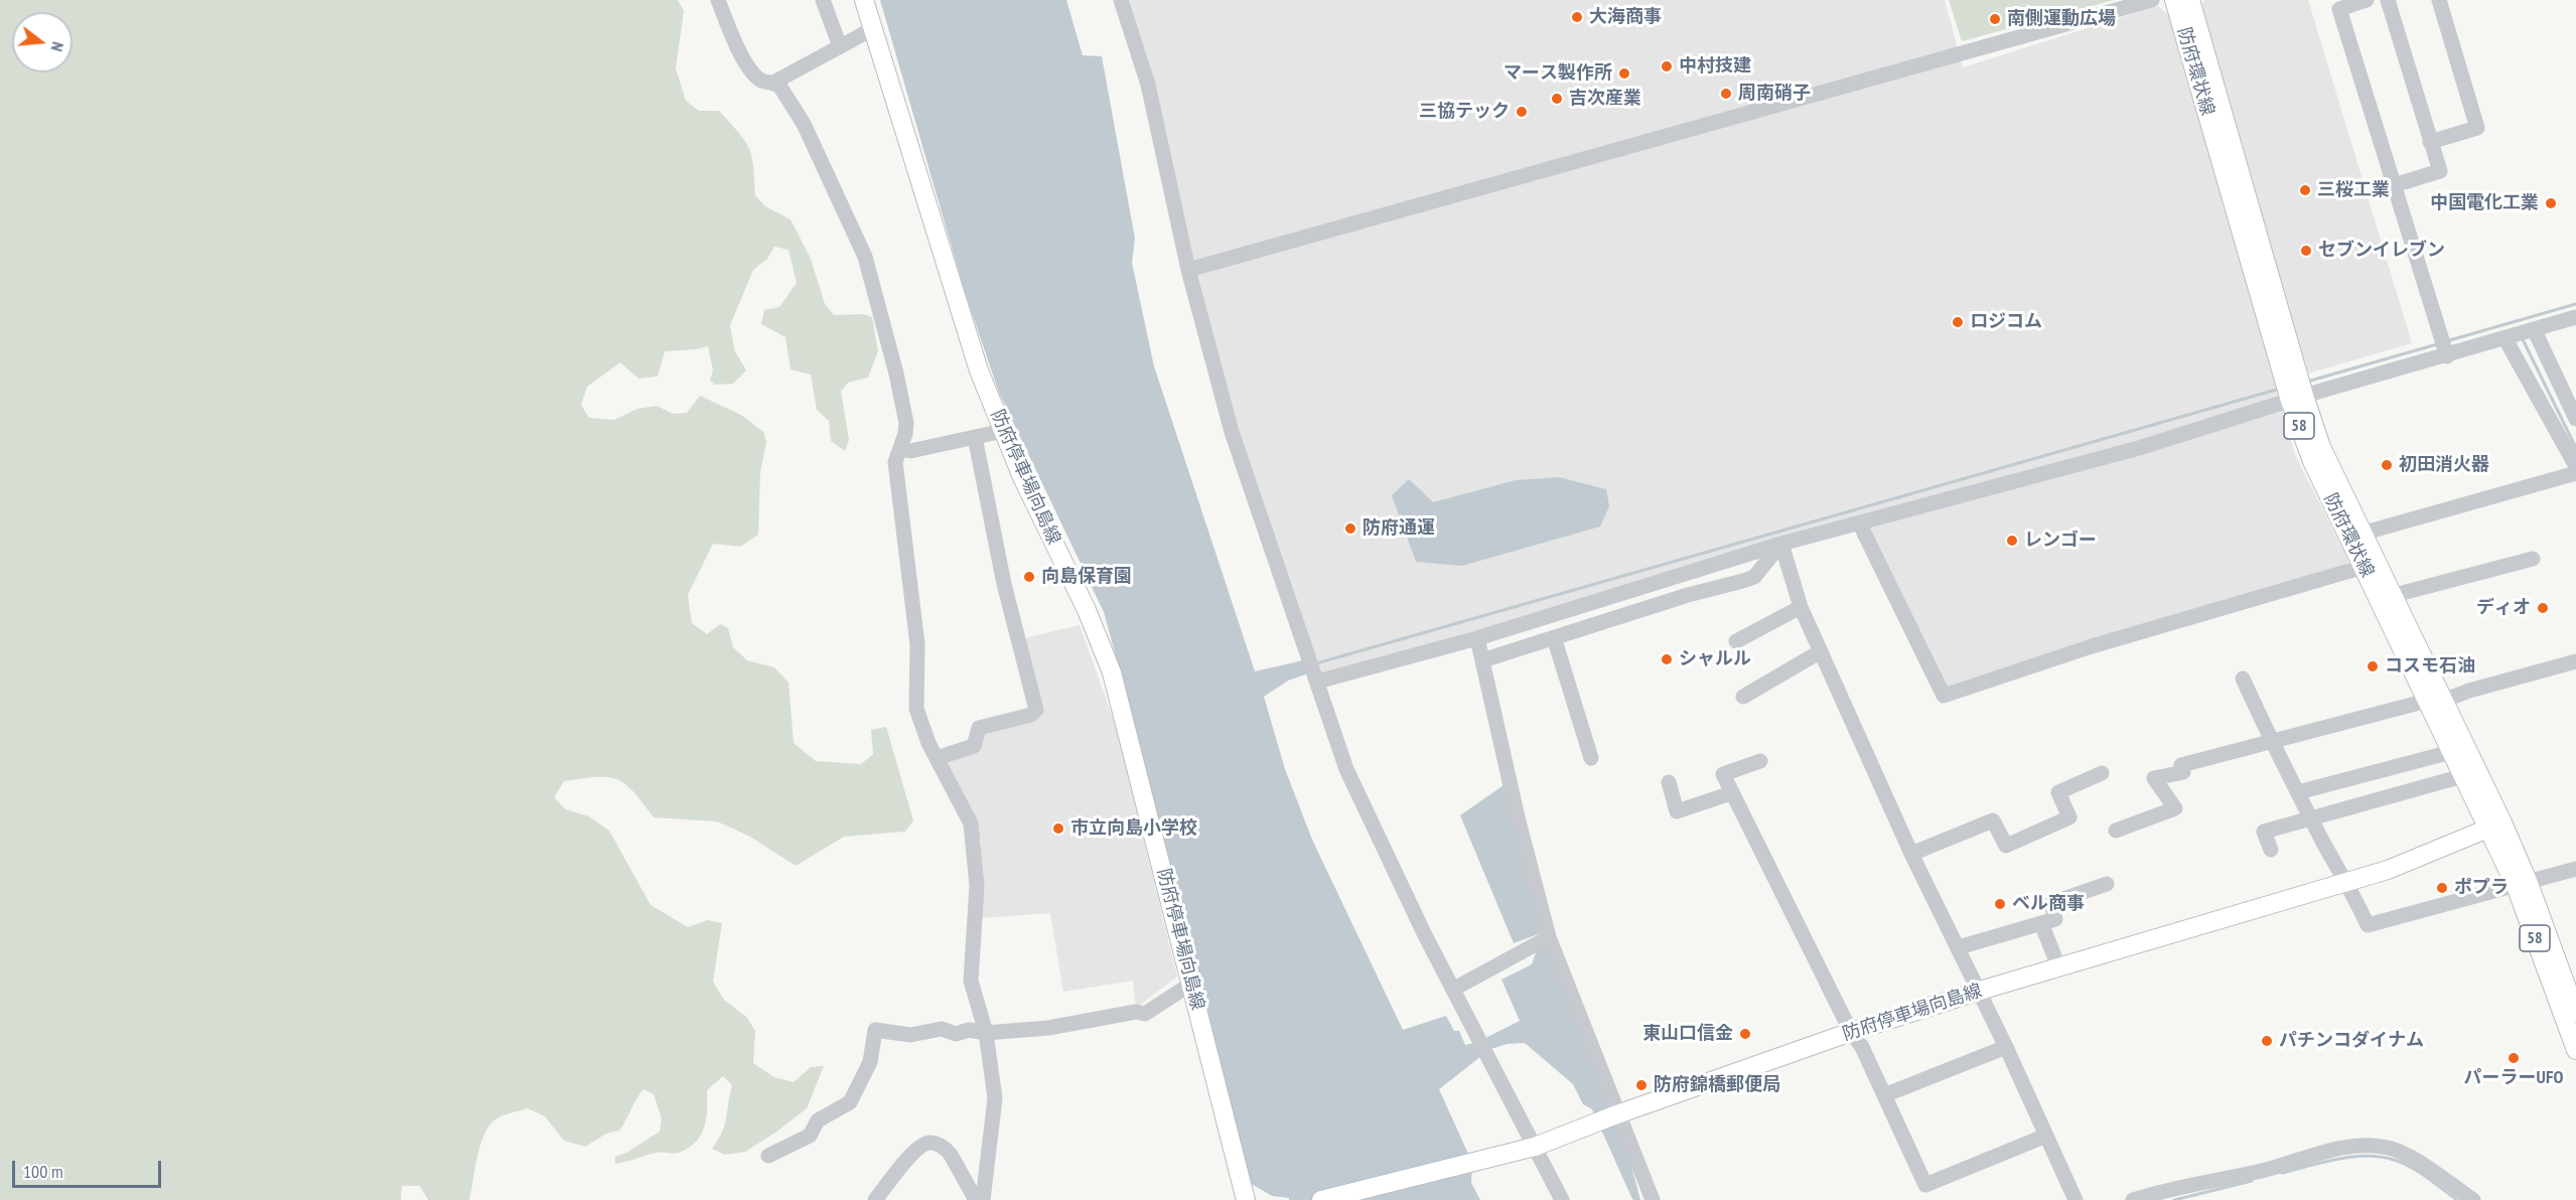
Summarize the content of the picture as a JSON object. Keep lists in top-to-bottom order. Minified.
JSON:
{"streets":{"main road":["防府環状線","58","防府停車場向島線"]},"crossings":[["防府環状線","防府停車場向島線"]],"places":["大海商事","南側運動広場","中村技建","マース製作所","周南硝子","吉次産業","三協テック","三桜工業","中国電化工業","セブンイレブン","ロジコム","初田消火器","防府通運","レンゴー","向島保育園","ディオ","シャルル","コスモ石油","市立向島小学校","ポプラ","ベル商事","東山口信金","パチンコダイナム","パーラーUFO","防府錦橋郵便局"],"scale_bar":"100 m","north":"right"}
